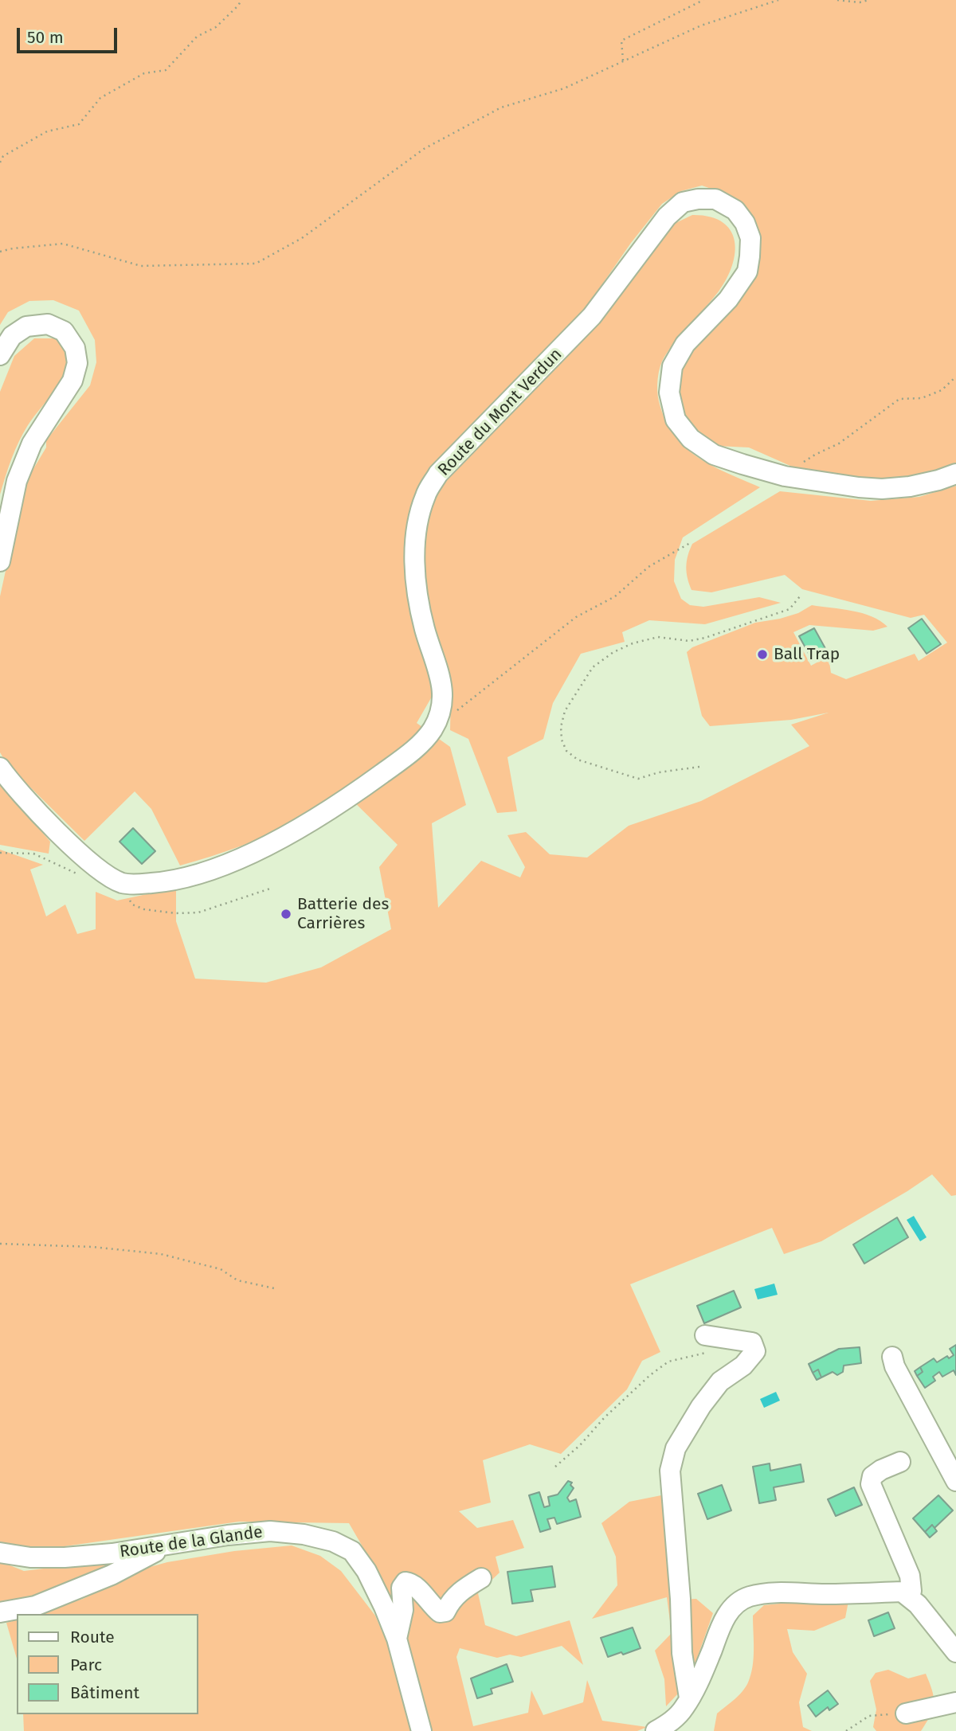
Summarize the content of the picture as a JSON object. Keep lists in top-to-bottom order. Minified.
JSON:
{"streets":{"street":["Route du Mont Verdun","Route de la Glande"]},"places":["Ball Trap","Batterie des Carrières"],"legend":["Route","Parc","Bâtiment"],"scale_bar":"50 m"}
